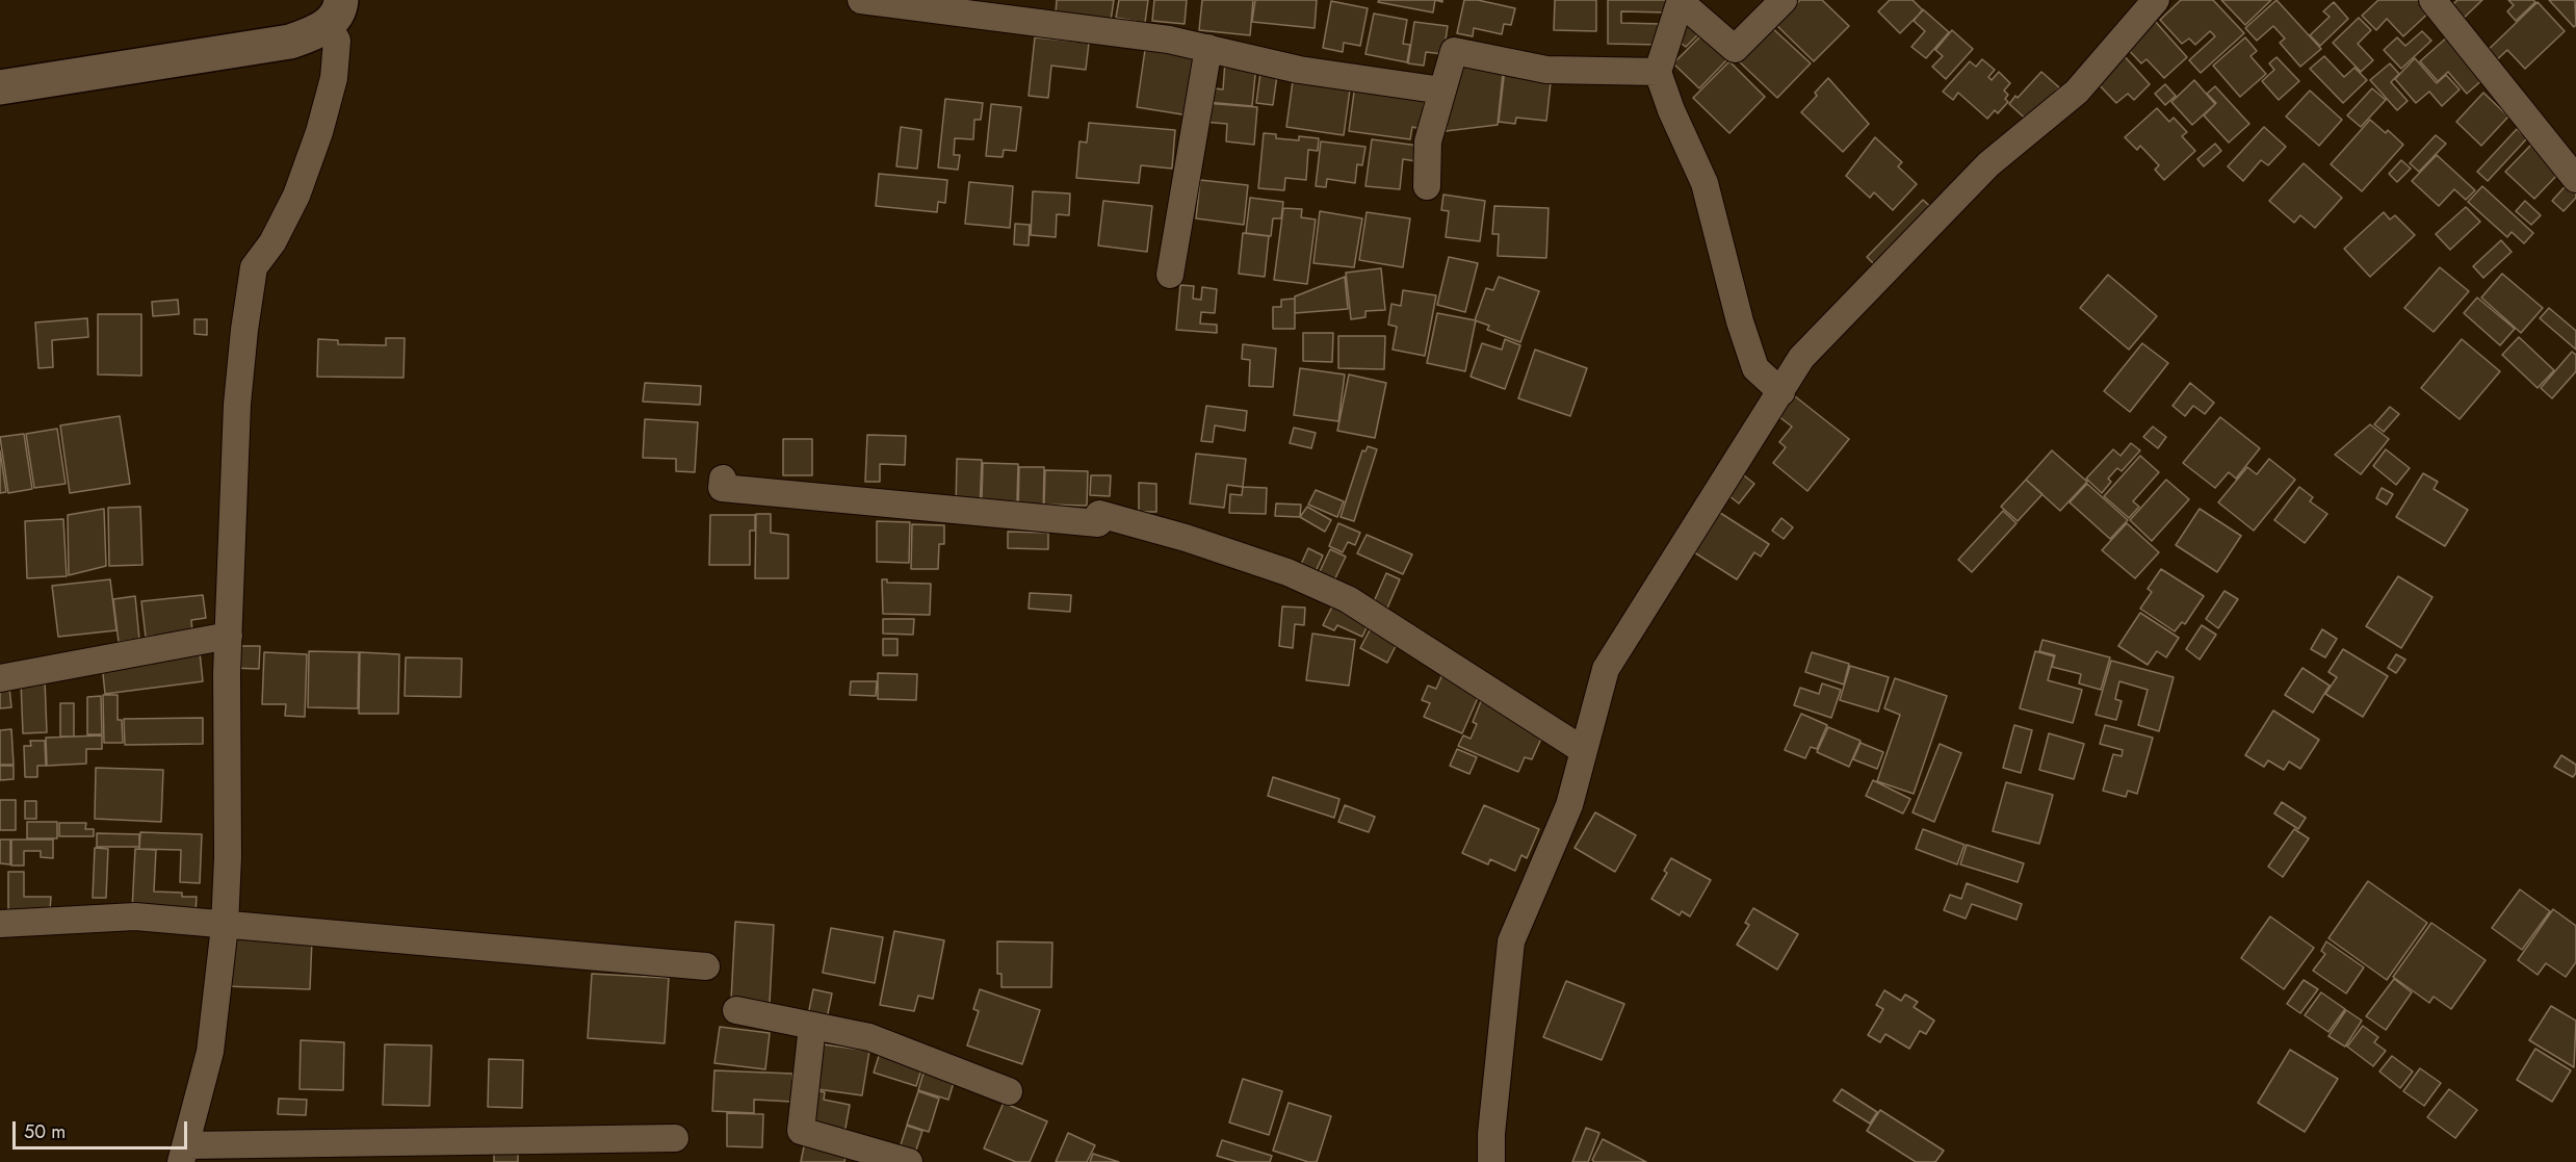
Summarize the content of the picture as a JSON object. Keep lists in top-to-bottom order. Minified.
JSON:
{"scale_bar":"50 m"}
